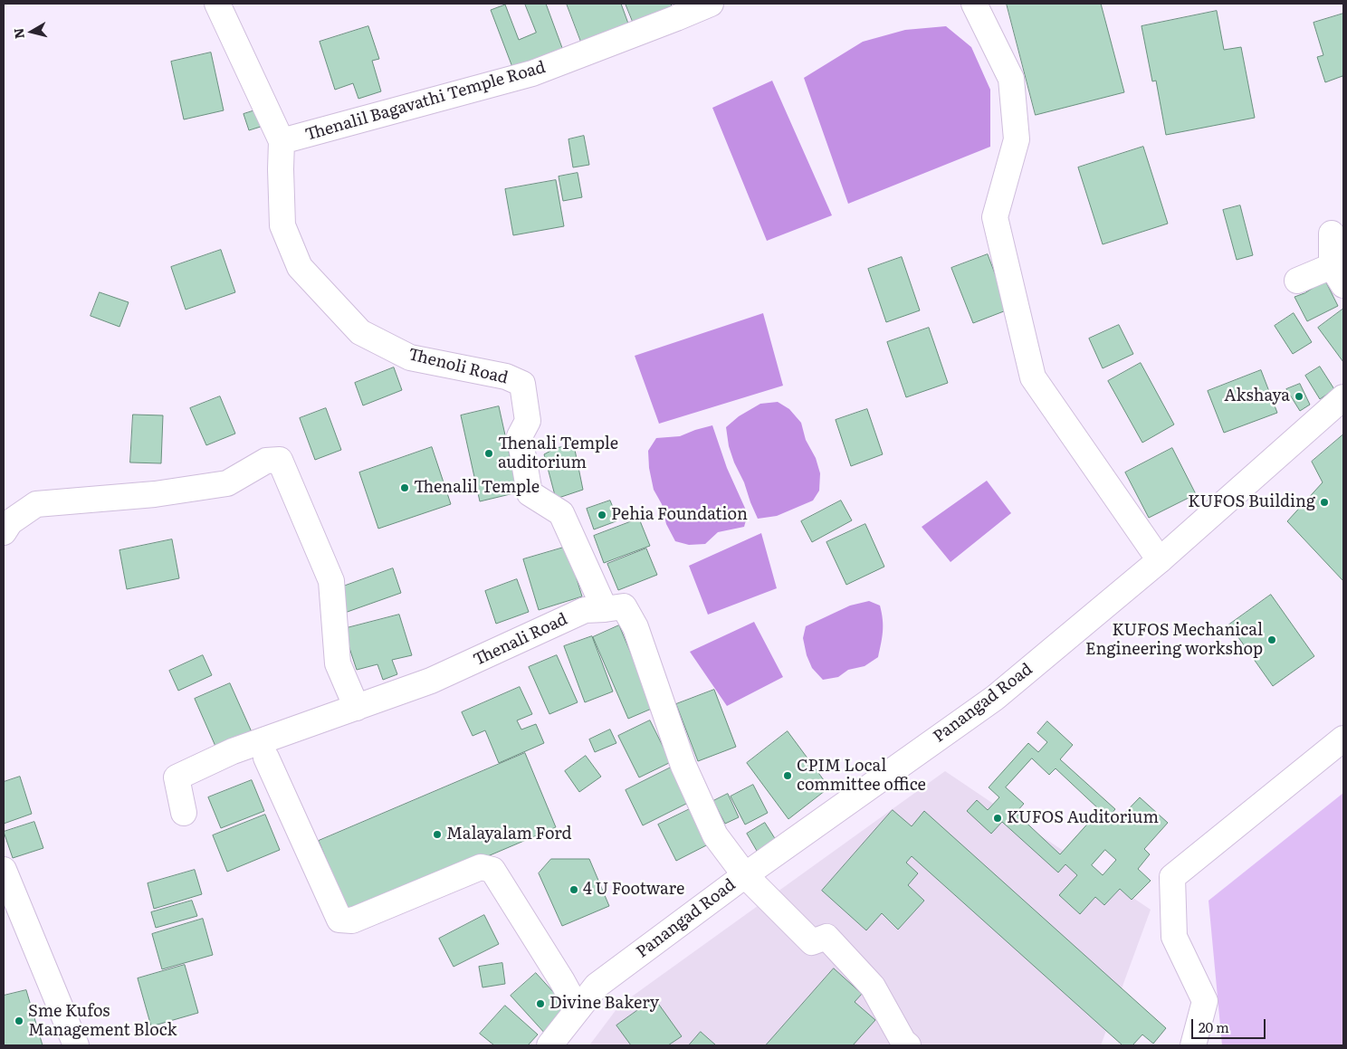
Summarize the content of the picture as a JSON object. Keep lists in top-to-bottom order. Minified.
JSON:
{"streets":{"street":["Thenalil Bagavathi Temple Road","Thenoli Road","Thenali Road","Panangad Road"]},"crossings":[["Thenalil Bagavathi Temple Road","Thenoli Road"],["Thenoli Road","Thenali Road"],["Thenali Road","Panangad Road"]],"places":["Akshaya","Thenali Temple auditorium","Thenalil Temple","KUFOS Building","Pehia Foundation","KUFOS Mechanical Engineering workshop","CPIM Local committee office","KUFOS Auditorium","Malayalam Ford","4 U Footware","Divine Bakery","Sme Kufos Management Block"],"scale_bar":"20 m","north":"left"}
